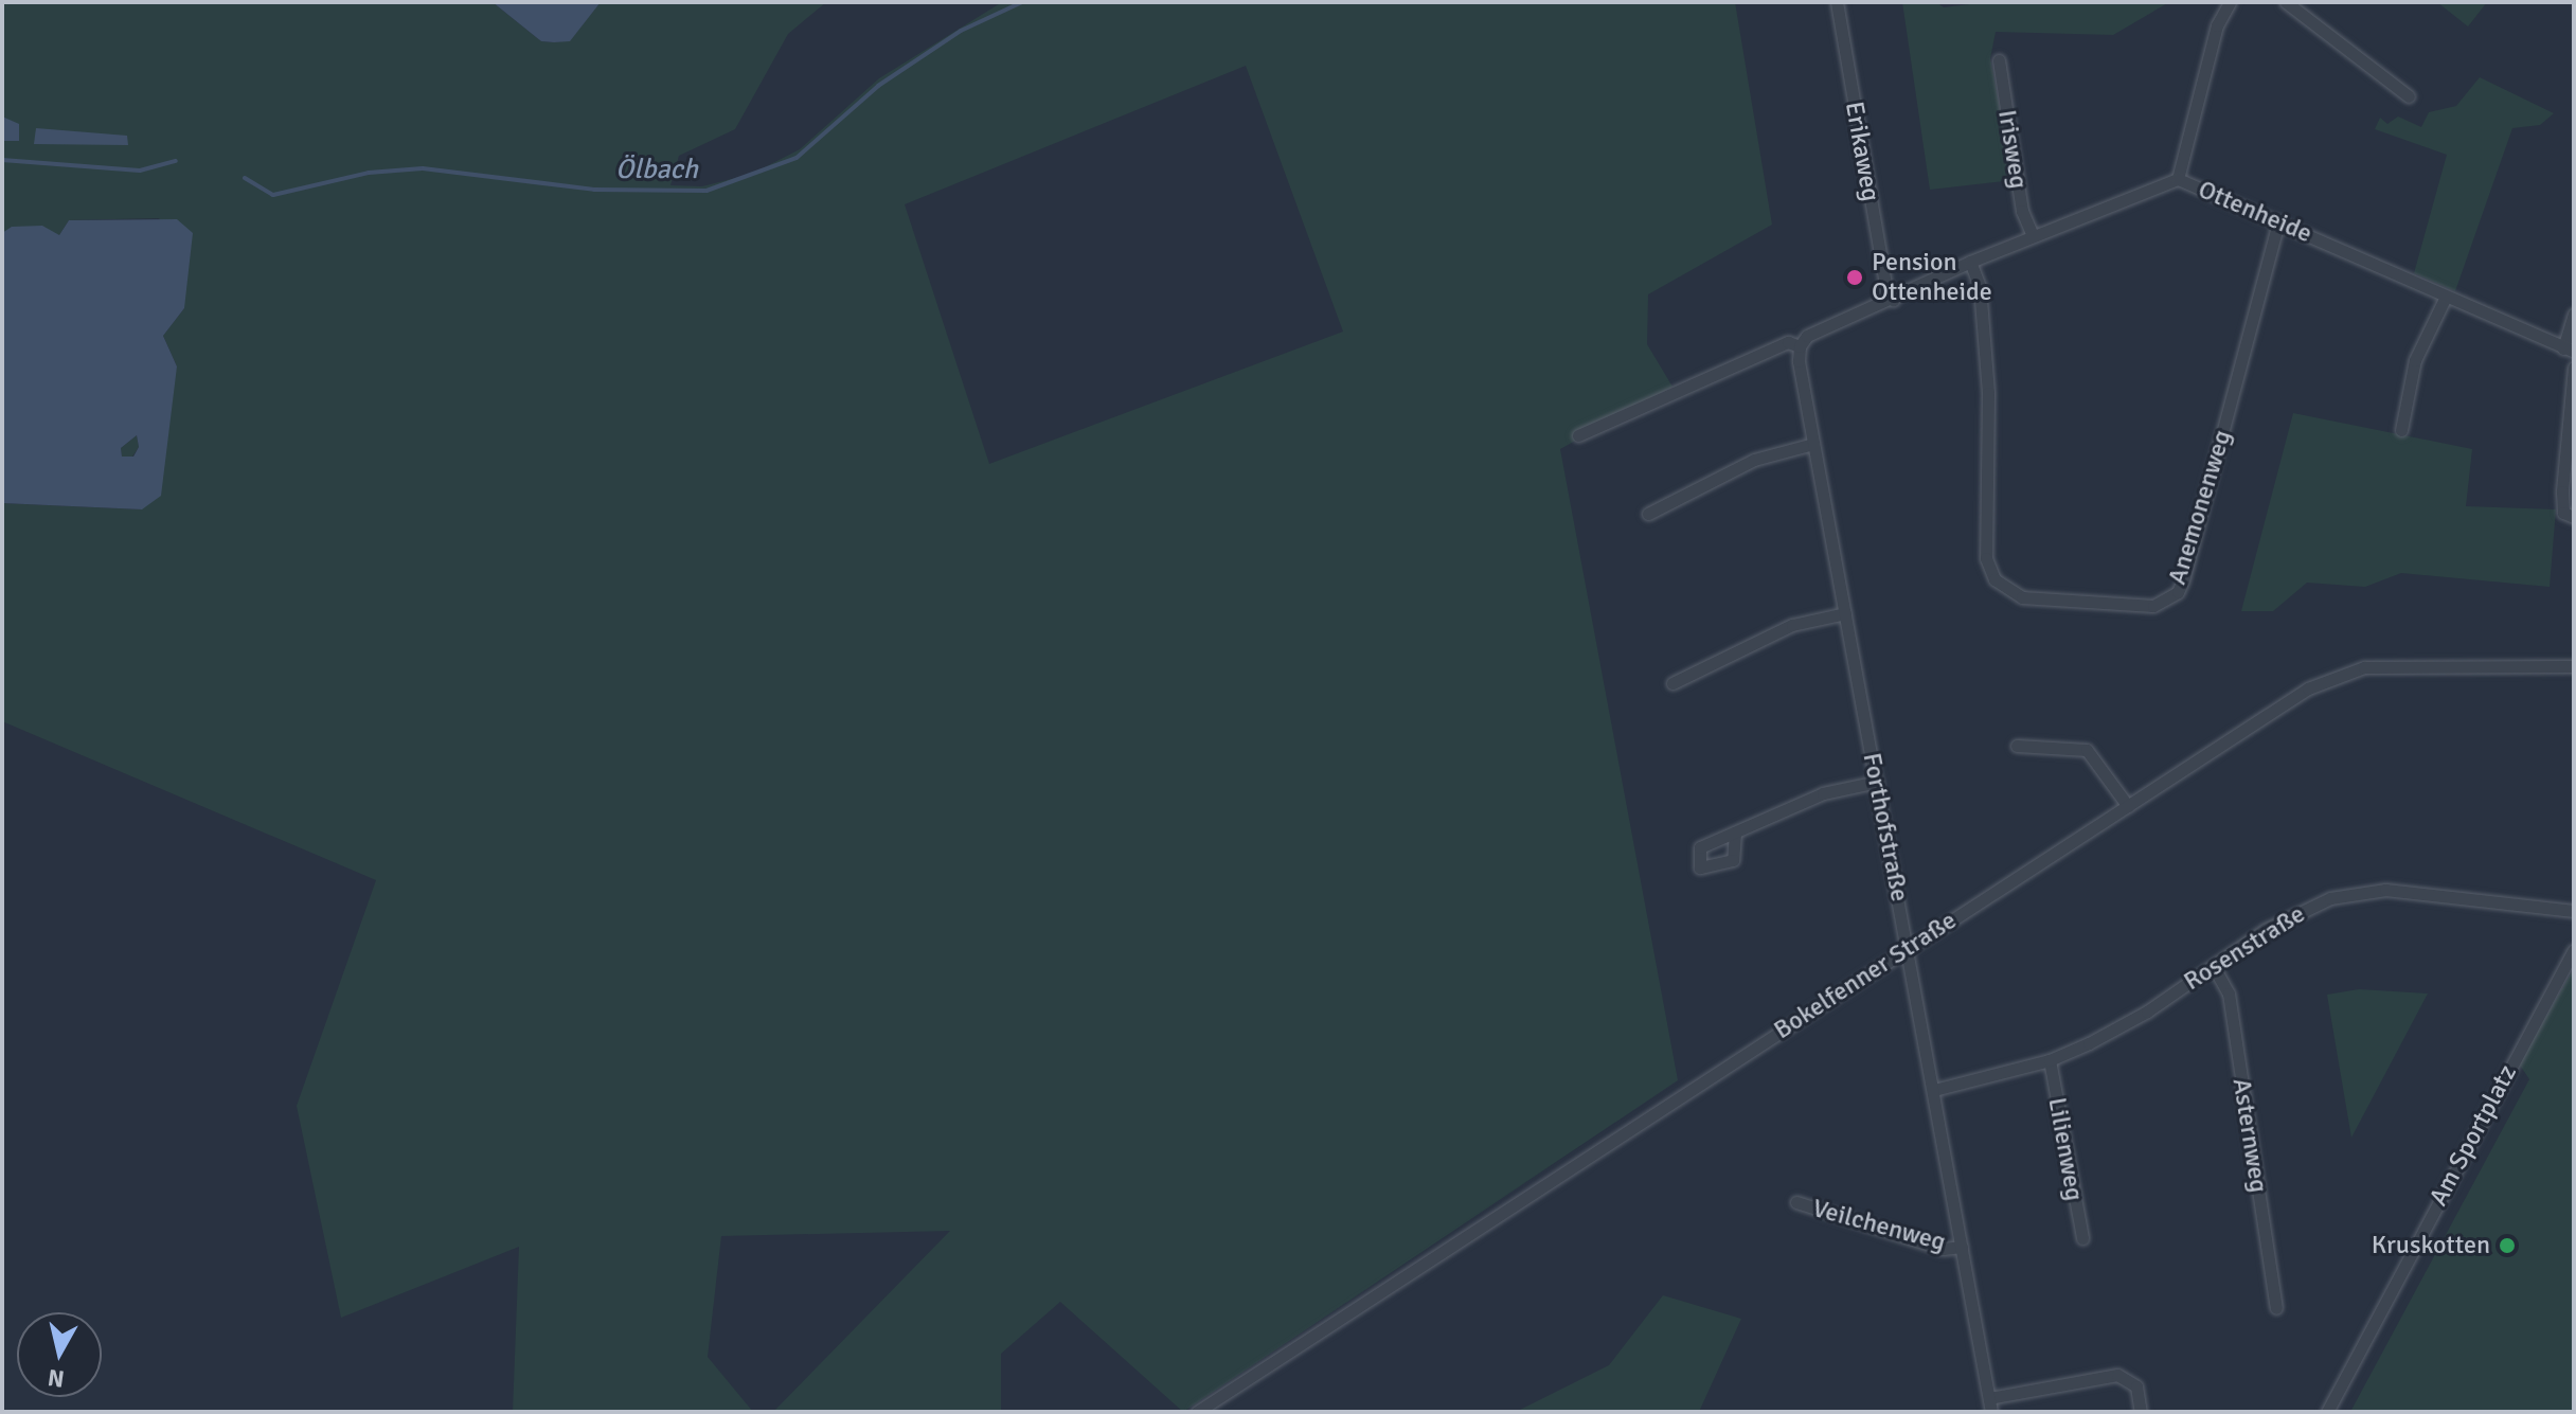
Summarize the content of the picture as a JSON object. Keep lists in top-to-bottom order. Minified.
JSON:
{"streets":{"street":["Irisweg","Erikaweg","Ottenheide","Anemonenweg","Forthofstraße","Rosenstraße","Bokelfenner Straße","Asternweg","Am Sportplatz","Lilienweg","Veilchenweg"]},"crossings":[["Irisweg","Ottenheide"],["Erikaweg","Ottenheide"],["Ottenheide","Anemonenweg"],["Forthofstraße","Rosenstraße"],["Forthofstraße","Bokelfenner Straße"],["Forthofstraße","Veilchenweg"],["Rosenstraße","Asternweg"],["Rosenstraße","Lilienweg"]],"water":["Ölbach"],"places":["Pension Ottenheide","Kruskotten"],"north":"bottom"}
